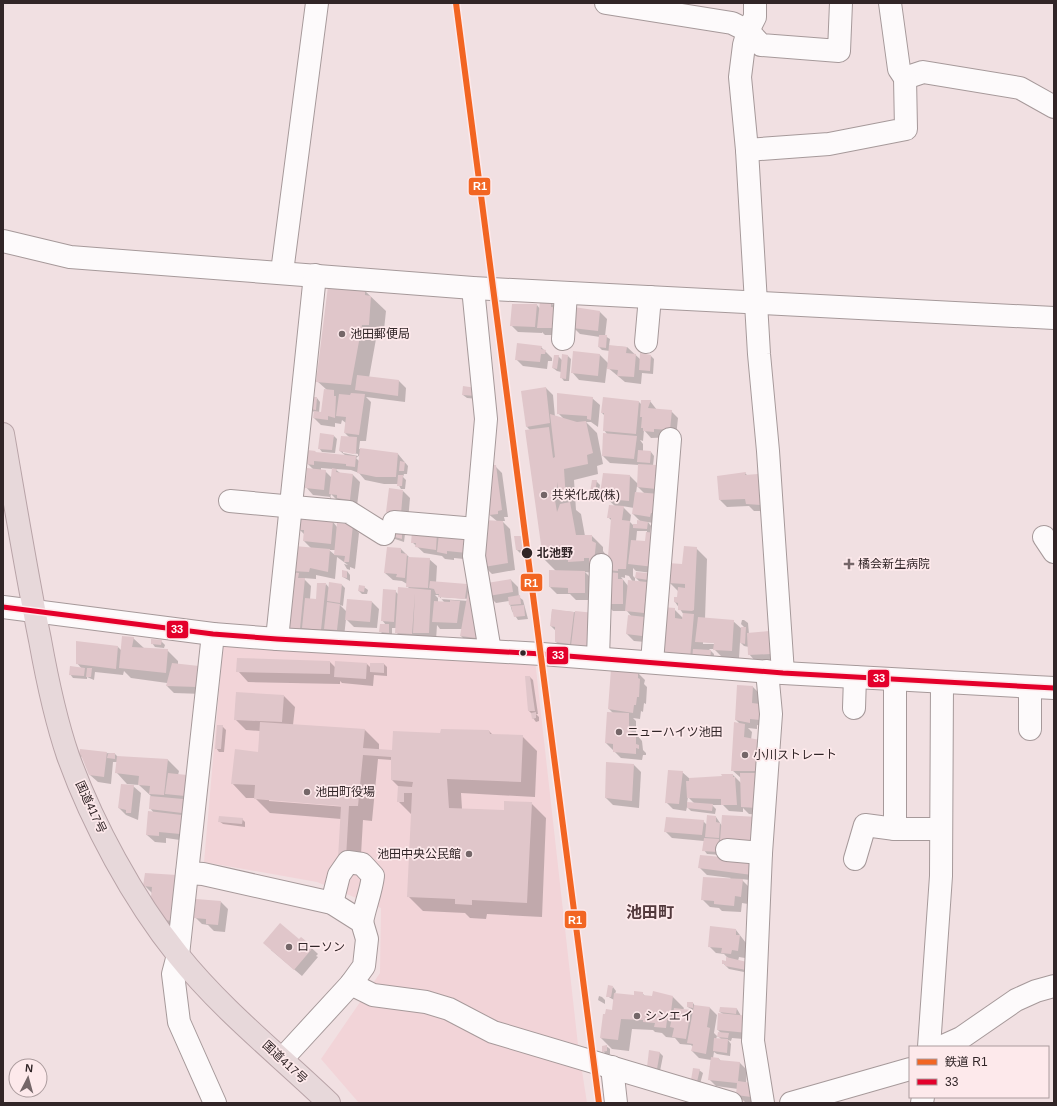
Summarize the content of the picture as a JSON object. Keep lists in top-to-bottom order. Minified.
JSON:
{"streets":{"highway":["国道417号"]},"districts":["池田町"],"places":{"other":["池田郵便局","共栄化成(株)","北池野","ニューハイツ池田","小川ストレート","池田町役場","池田中央公民館","ローソン","シンエイ"],"health":["橘会新生病院"]},"lines":["rail line R1","transit line 33"],"legend":["鉄道 R1","33"],"north":"top"}
